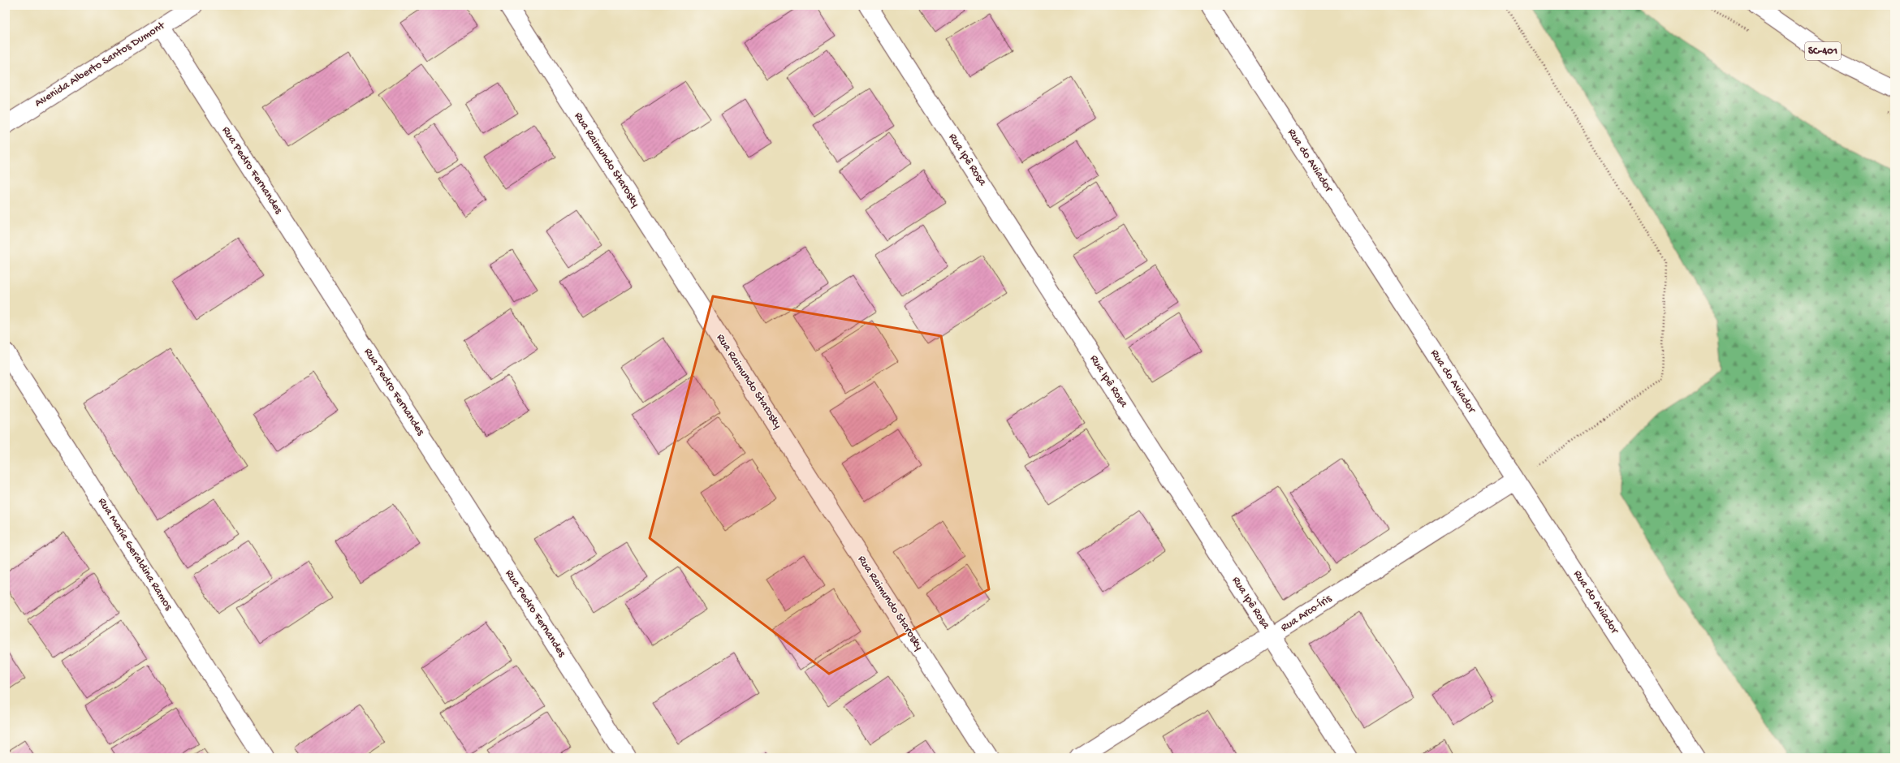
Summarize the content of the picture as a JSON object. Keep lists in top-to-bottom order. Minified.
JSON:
{"streets":{"main road":["SC-401","Avenida Alberto Santos Dumont","Rua Raimundo Starosky","Rua Ipê Rosa","Rua do Aviador","Rua Pedro Fernandes","Rua Maria Geraldina Ramos","Rua Arco-Íris"]},"crossings":[["Avenida Alberto Santos Dumont","Rua Pedro Fernandes"],["Rua Ipê Rosa","Rua Arco-Íris"],["Rua do Aviador","Rua Arco-Íris"]]}
